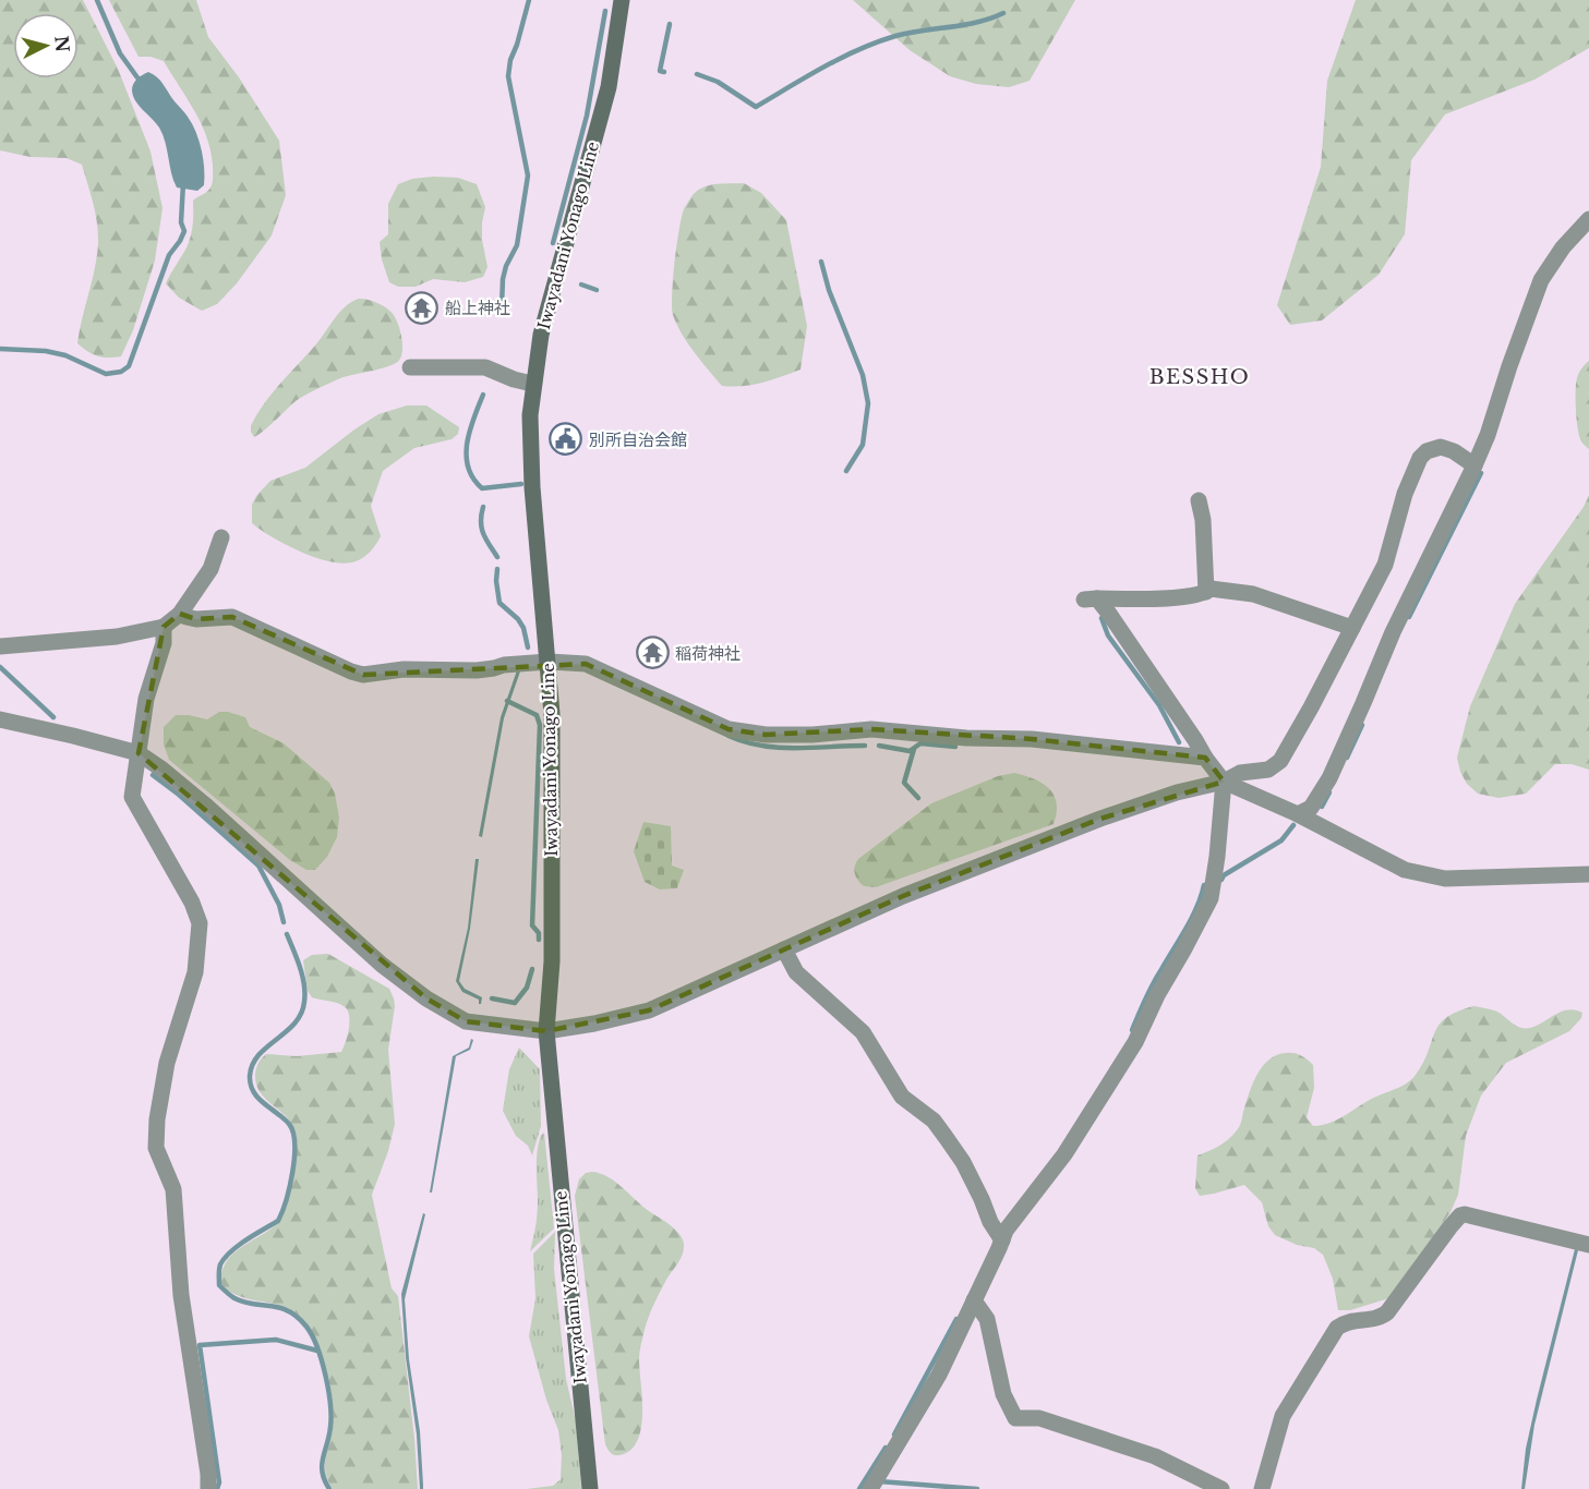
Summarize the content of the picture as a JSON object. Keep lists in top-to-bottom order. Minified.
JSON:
{"streets":{"main road":["Iwayadani Yonago Line"]},"districts":["BESSHO"],"places":{"temple":["船上神社","稲荷神社"],"public building":["別所自治会館"]},"north":"right"}
